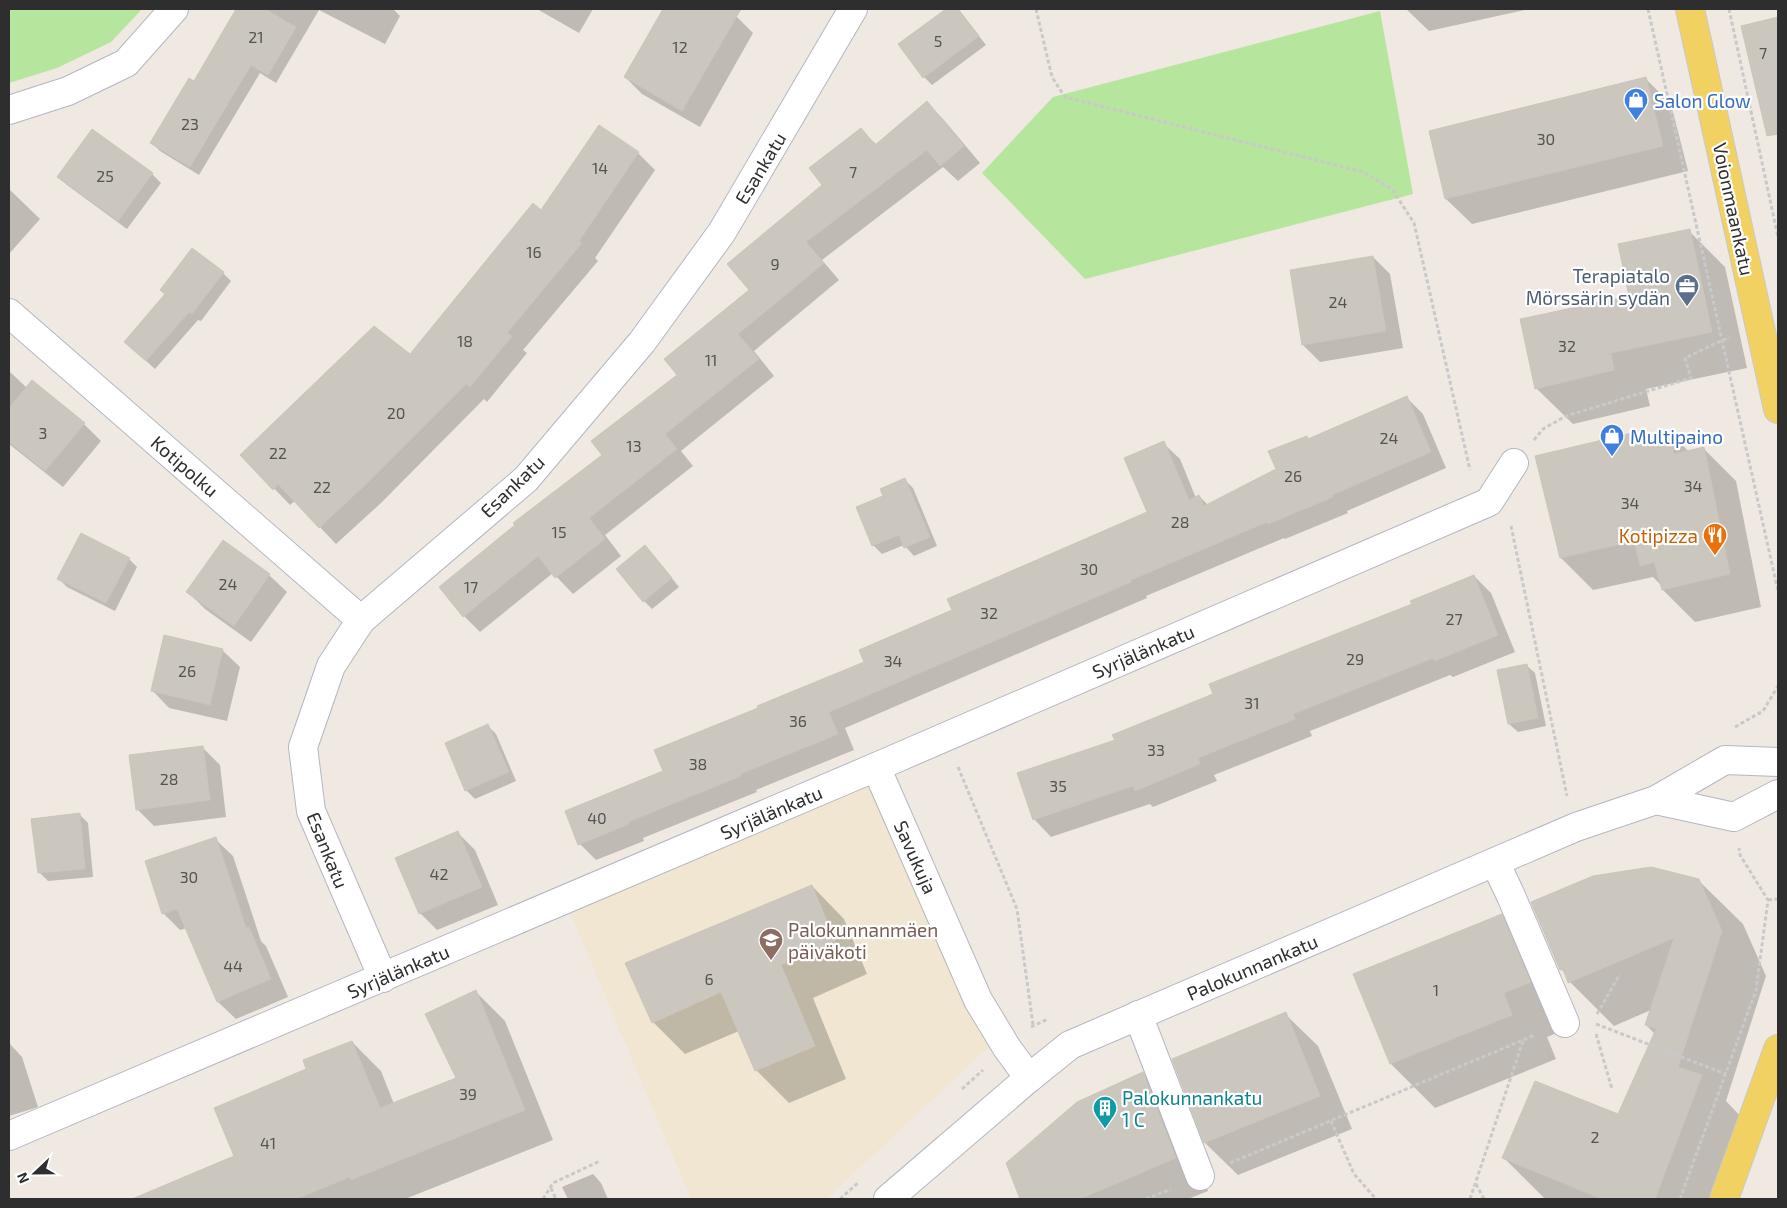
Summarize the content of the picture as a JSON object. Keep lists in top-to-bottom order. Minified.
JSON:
{"streets":{"main road":["Voionmaankatu"],"street":["Esankatu","Kotipolku","Syrjälänkatu","Savukuja","Palokunnankatu"]},"crossings":[["Esankatu","Kotipolku"],["Esankatu","Syrjälänkatu"],["Syrjälänkatu","Savukuja"],["Savukuja","Palokunnankatu"]],"places":{"shop":["Salon Glow","Multipaino"],"office":["Terapiatalo Mörssärin sydän"],"restaurant":["Kotipizza"],"school or university":["Palokunnanmäen päiväkoti"],"building":["Palokunnankatu 1 C"]},"house_numbers":["21","5","12","7","23","30","14","7","25","16","9","24","18","32","11","20","3","24","13","22","26","34","22","34","28","15","30","24","17","32","27","29","34","26","31","36","33","38","28","35","40","42","30","44","6","1","39","2","41"],"north":"left"}
